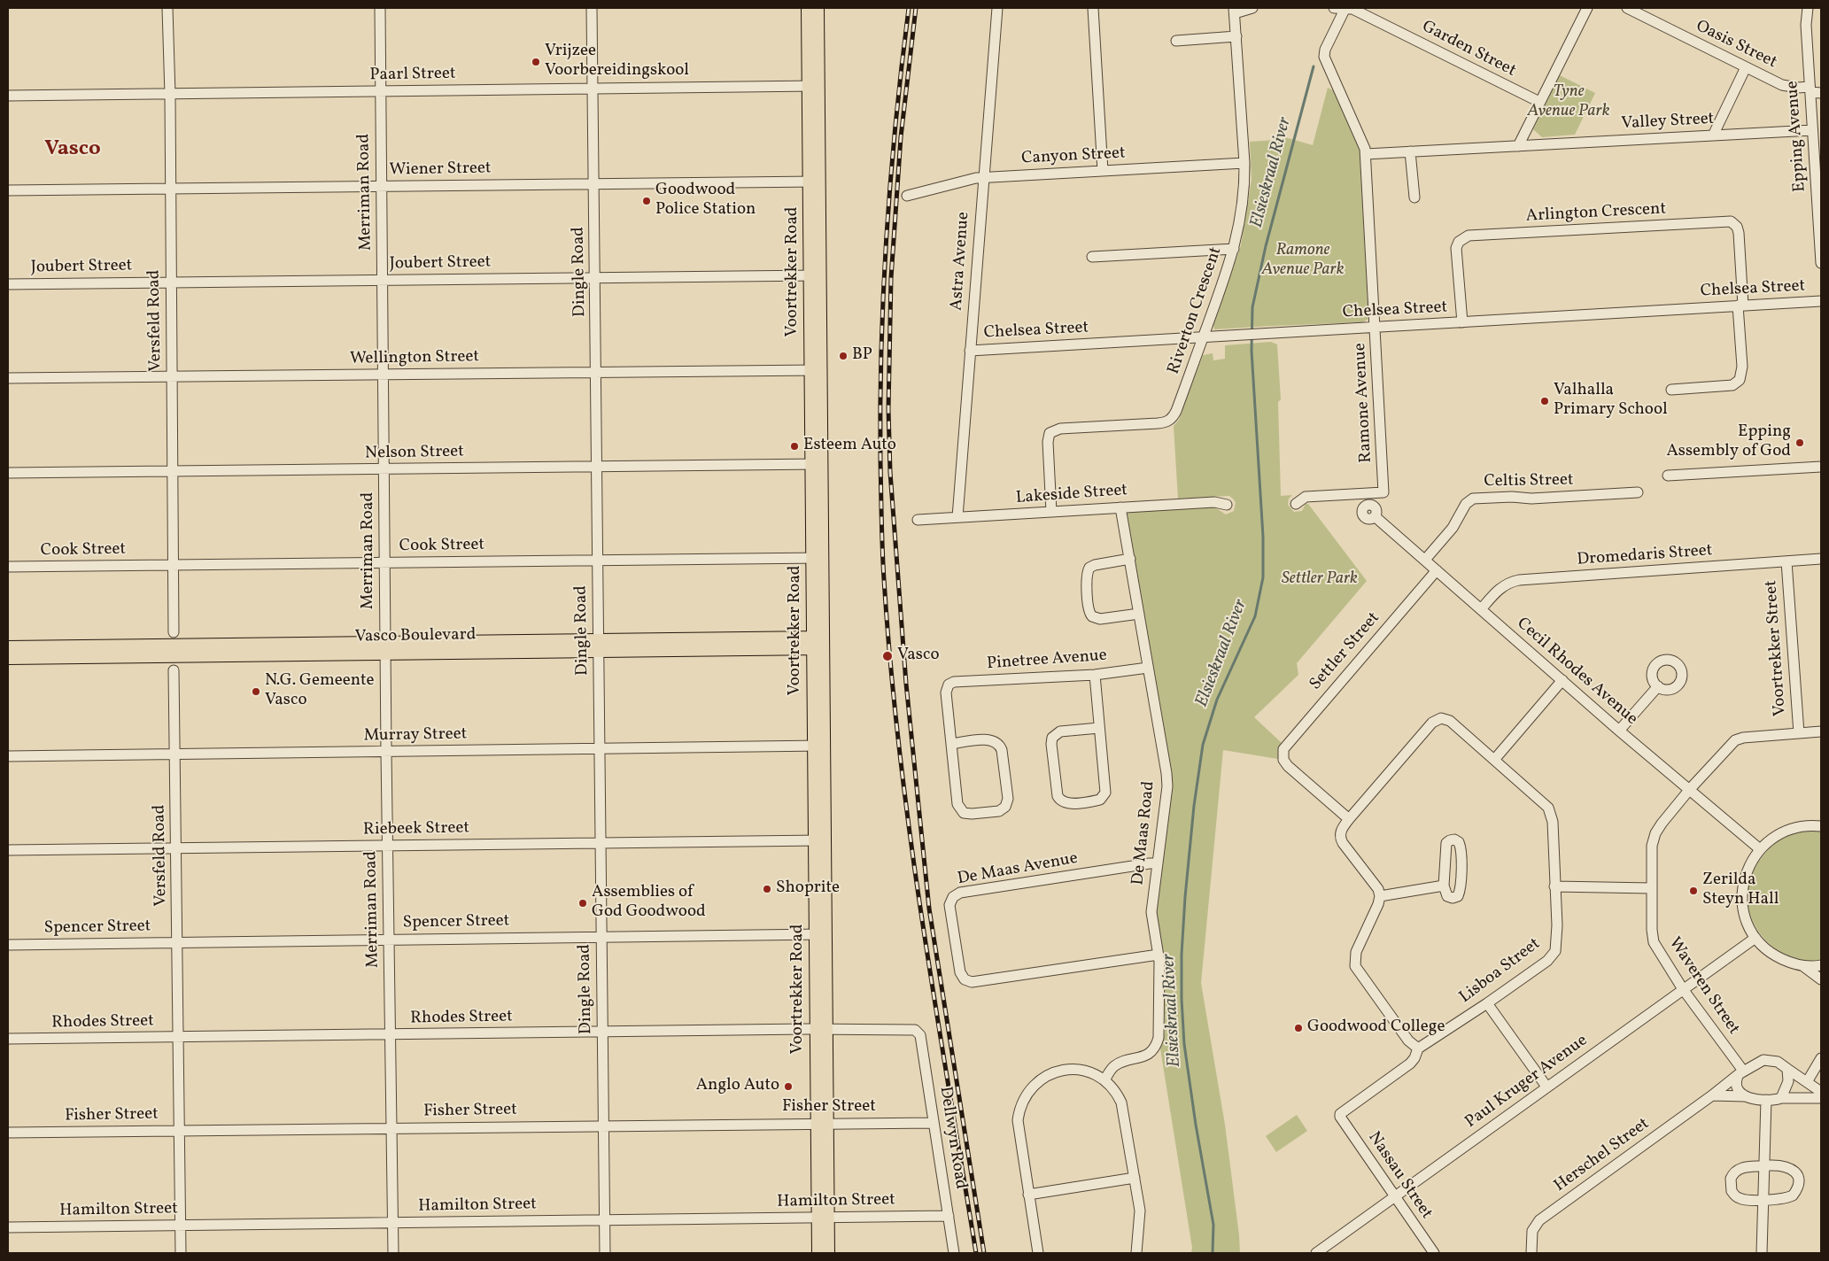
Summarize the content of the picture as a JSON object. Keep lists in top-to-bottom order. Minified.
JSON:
{"streets":{"main road":["Voortrekker Road","Vasco Boulevard"],"street":["Oasis Street","Garden Street","Paarl Street","Valley Street","Epping Avenue","Canyon Street","Wiener Street","Merriman Road","Arlington Crescent","Astra Avenue","Joubert Street","Dingle Road","Chelsea Street","Riverton Crescent","Versfeld Road","Wellington Street","Ramone Avenue","Nelson Street","Celtis Street","Lakeside Street","Cook Street","Dromedaris Street","Voortrekker Street","Settler Street","Pinetree Avenue","Cecil Rhodes Avenue","Murray Street","Riebeek Street","De Maas Road","De Maas Avenue","Spencer Street","Lisboa Street","Waveren Street","Rhodes Street","Paul Kruger Avenue","Fisher Street","Dellwyn Road","Herschel Street","Nassau Street","Hamilton Street"]},"crossings":[["Oasis Street","Epping Avenue"],["Garden Street","Ramone Avenue"],["Paarl Street","Merriman Road"],["Paarl Street","Dingle Road"],["Paarl Street","Voortrekker Road"],["Paarl Street","Versfeld Road"],["Valley Street","Epping Avenue"],["Valley Street","Ramone Avenue"],["Canyon Street","Astra Avenue"],["Canyon Street","Riverton Crescent"],["Wiener Street","Merriman Road"],["Wiener Street","Dingle Road"],["Wiener Street","Voortrekker Road"],["Wiener Street","Versfeld Road"],["Merriman Road","Joubert Street"],["Merriman Road","Wellington Street"],["Merriman Road","Nelson Street"],["Merriman Road","Cook Street"],["Merriman Road","Vasco Boulevard"],["Merriman Road","Murray Street"],["Merriman Road","Riebeek Street"],["Merriman Road","Spencer Street"],["Merriman Road","Rhodes Street"],["Merriman Road","Fisher Street"],["Merriman Road","Hamilton Street"],["Arlington Crescent","Chelsea Street"],["Astra Avenue","Chelsea Street"],["Astra Avenue","Lakeside Street"],["Joubert Street","Dingle Road"],["Joubert Street","Voortrekker Road"],["Joubert Street","Versfeld Road"],["Dingle Road","Wellington Street"],["Dingle Road","Nelson Street"],["Dingle Road","Cook Street"],["Dingle Road","Vasco Boulevard"],["Dingle Road","Murray Street"],["Dingle Road","Riebeek Street"],["Dingle Road","Spencer Street"],["Dingle Road","Rhodes Street"],["Dingle Road","Fisher Street"],["Dingle Road","Hamilton Street"],["Voortrekker Road","Wellington Street"],["Voortrekker Road","Nelson Street"],["Voortrekker Road","Cook Street"],["Voortrekker Road","Vasco Boulevard"],["Voortrekker Road","Murray Street"],["Voortrekker Road","Riebeek Street"],["Voortrekker Road","Spencer Street"],["Voortrekker Road","Rhodes Street"],["Voortrekker Road","Fisher Street"],["Voortrekker Road","Hamilton Street"],["Chelsea Street","Riverton Crescent"],["Chelsea Street","Ramone Avenue"],["Riverton Crescent","Lakeside Street"],["Versfeld Road","Wellington Street"],["Versfeld Road","Nelson Street"],["Versfeld Road","Cook Street"],["Versfeld Road","Murray Street"],["Versfeld Road","Riebeek Street"],["Versfeld Road","Spencer Street"],["Versfeld Road","Rhodes Street"],["Versfeld Road","Fisher Street"],["Versfeld Road","Hamilton Street"],["Celtis Street","Cecil Rhodes Avenue"],["Lakeside Street","De Maas Road"],["Dromedaris Street","Voortrekker Street"],["Dromedaris Street","Cecil Rhodes Avenue"],["Voortrekker Street","Waveren Street"],["Settler Street","Cecil Rhodes Avenue"],["Settler Street","Lisboa Street"],["Pinetree Avenue","De Maas Road"],["Cecil Rhodes Avenue","Waveren Street"],["De Maas Road","De Maas Avenue"],["Lisboa Street","Nassau Street"],["Waveren Street","Paul Kruger Avenue"],["Waveren Street","Herschel Street"],["Rhodes Street","Dellwyn Road"],["Paul Kruger Avenue","Nassau Street"],["Fisher Street","Dellwyn Road"],["Dellwyn Road","Hamilton Street"]],"districts":["Vasco"],"water":["Elsieskraal River"],"parks":["Tyne Avenue Park","Ramone Avenue Park","Settler Park"],"places":["Vrijzee Voorbereidingskool","Goodwood Police Station","BP","Valhalla Primary School","Epping Assembly of God","Esteem Auto","Vasco","N.G. Gemeente Vasco","Shoprite","Zerilda Steyn Hall","Assemblies of God Goodwood","Goodwood College","Anglo Auto"]}
